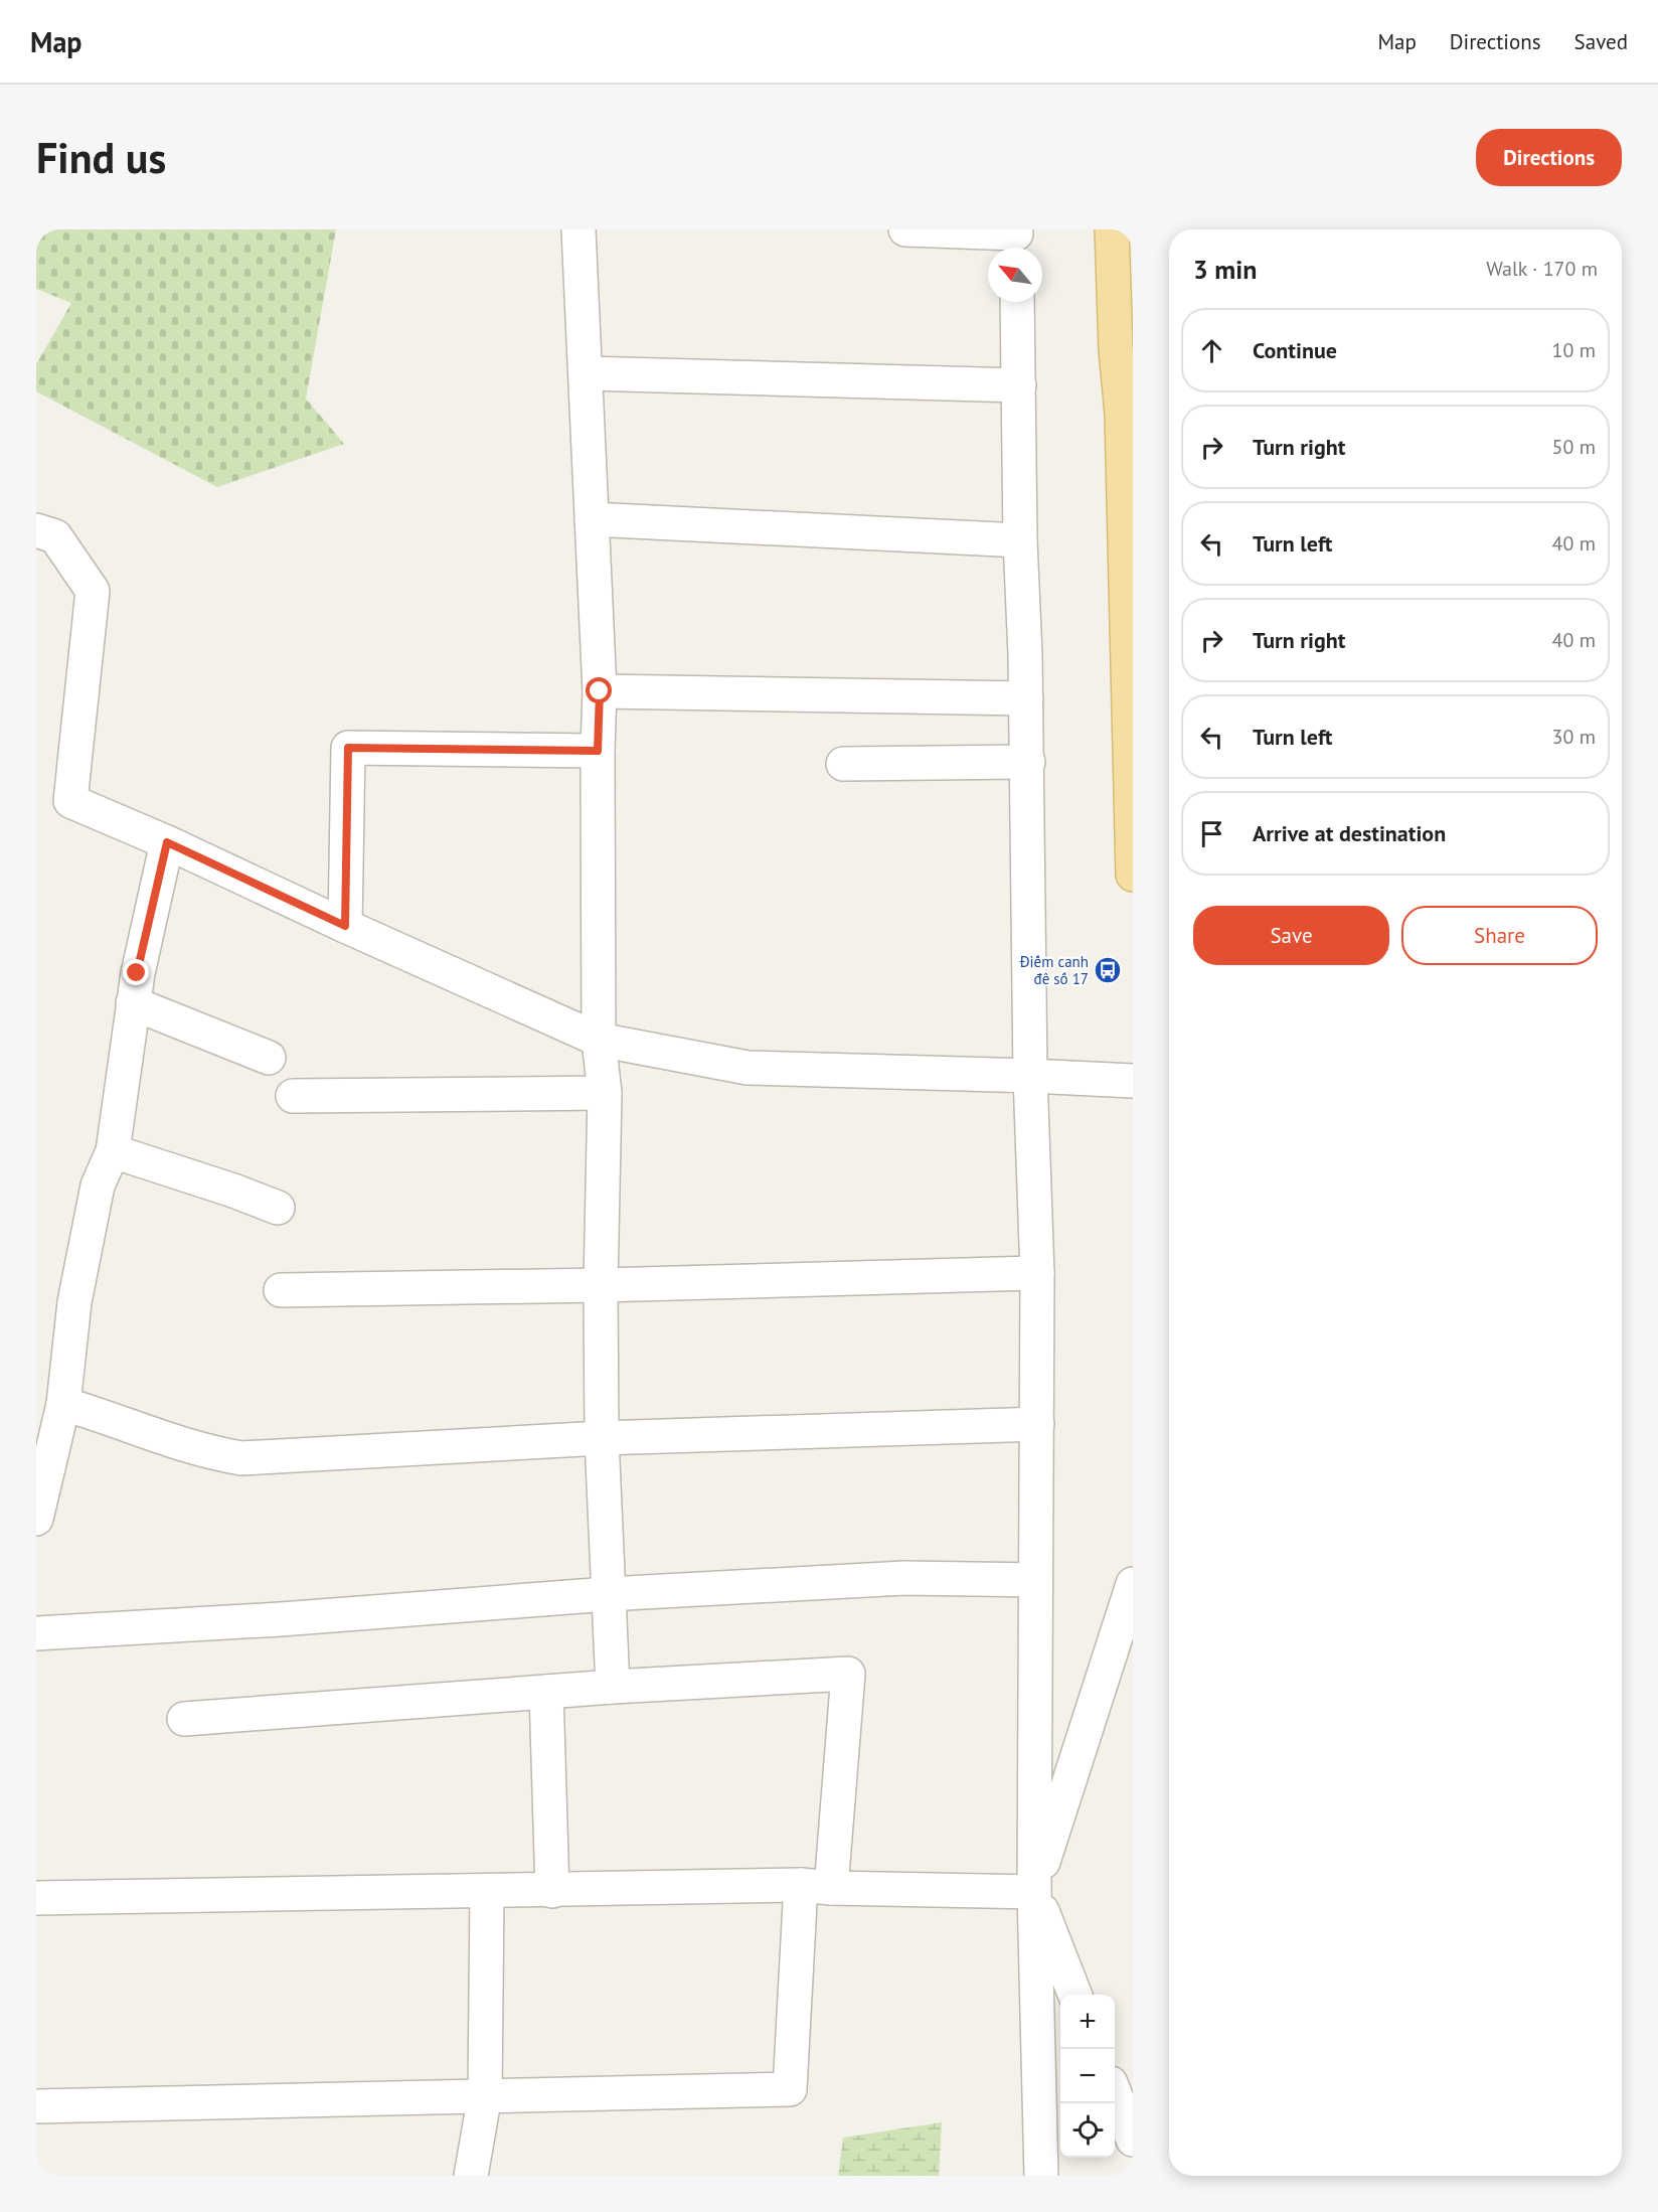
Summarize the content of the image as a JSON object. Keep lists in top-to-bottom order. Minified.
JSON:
{"places":{"bus stop":["Điếm canh đê số 17"]},"north":"top left","page":{"header":"Map","nav":["Map","Directions","Saved"],"buttons":["Directions",["Save","Share"]],"title":"Find us","heading":["3 min","Walk · 170 m"],"list":[["Continue","10 m"],["Turn right","50 m"],["Turn left","40 m"],["Turn right","40 m"],["Turn left","30 m"],"Arrive at destination"],"map_buttons":["+","−"]}}
